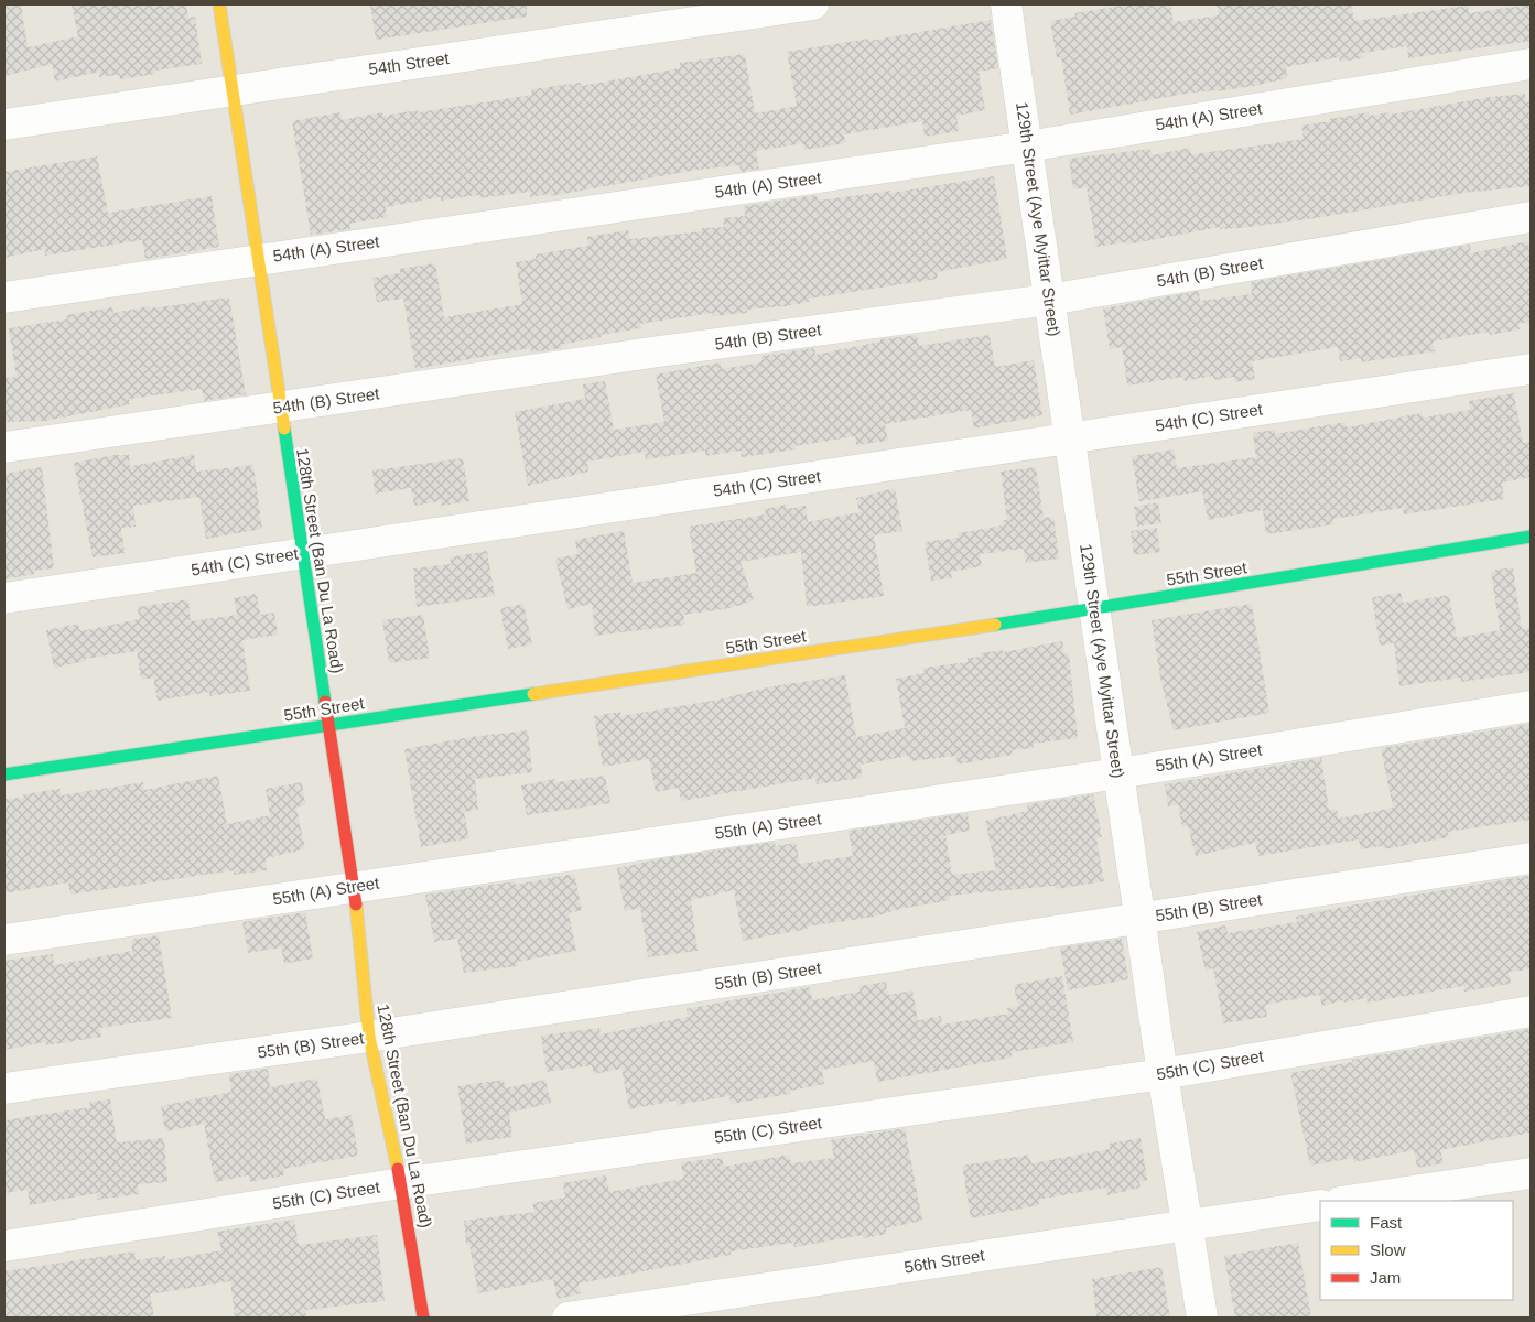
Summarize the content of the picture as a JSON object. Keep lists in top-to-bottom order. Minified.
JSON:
{"streets":{"street":["54th Street","54th (A) Street","129th Street (Aye Myittar Street)","54th (B) Street","54th (C) Street","128th Street (Ban Du La Road)","55th Street","55th (A) Street","55th (B) Street","55th (C) Street","56th Street"]},"crossings":[["54th Street","128th Street (Ban Du La Road)"],["54th (A) Street","129th Street (Aye Myittar Street)"],["54th (A) Street","128th Street (Ban Du La Road)"],["129th Street (Aye Myittar Street)","54th (B) Street"],["129th Street (Aye Myittar Street)","54th (C) Street"],["129th Street (Aye Myittar Street)","55th Street"],["129th Street (Aye Myittar Street)","55th (A) Street"],["129th Street (Aye Myittar Street)","55th (B) Street"],["129th Street (Aye Myittar Street)","55th (C) Street"],["129th Street (Aye Myittar Street)","56th Street"],["54th (B) Street","128th Street (Ban Du La Road)"],["54th (C) Street","128th Street (Ban Du La Road)"],["128th Street (Ban Du La Road)","55th Street"],["128th Street (Ban Du La Road)","55th (A) Street"],["128th Street (Ban Du La Road)","55th (B) Street"],["128th Street (Ban Du La Road)","55th (C) Street"]],"legend":["Fast","Slow","Jam"]}
